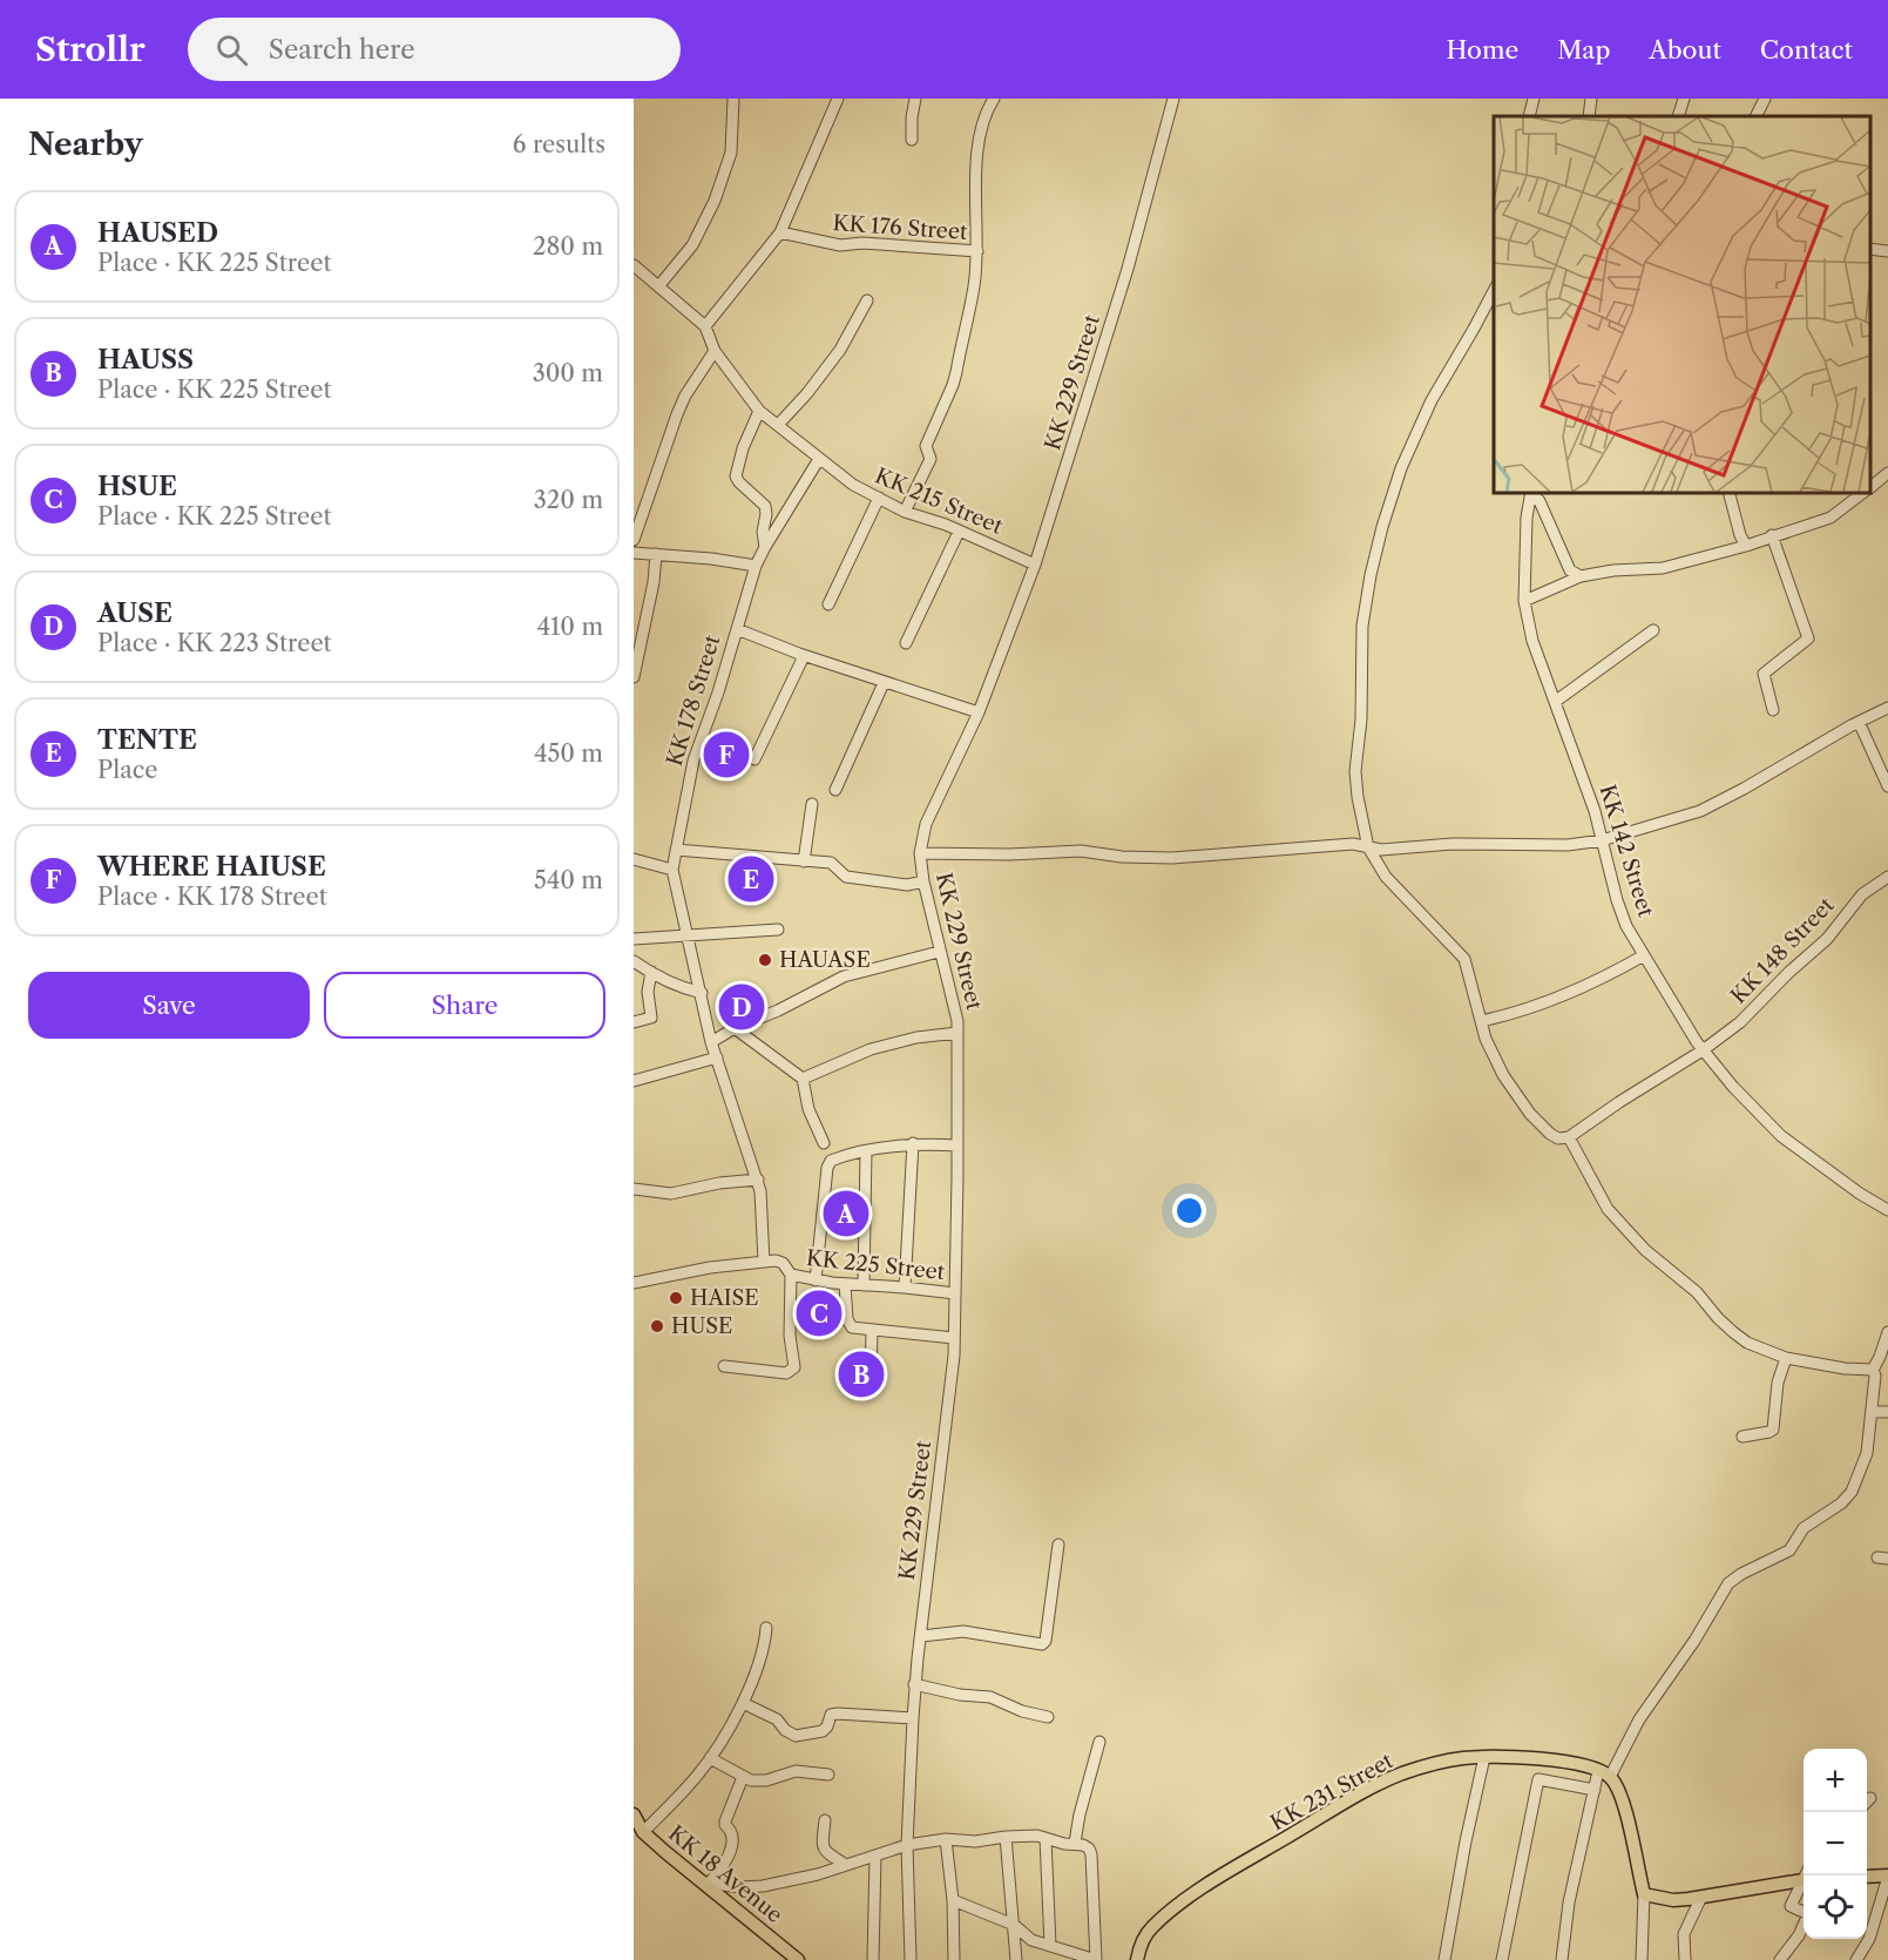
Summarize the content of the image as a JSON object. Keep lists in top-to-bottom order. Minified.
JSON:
{"streets":{"main road":["KK 231 Street","KK 18 Avenue"],"street":["KK 176 Street","KK 229 Street","KK 215 Street","KK 178 Street","KK 142 Street","KK 148 Street","KK 225 Street"]},"crossings":[["KK 229 Street","KK 215 Street"],["KK 229 Street","KK 225 Street"],["KK 215 Street","KK 178 Street"],["KK 178 Street","KK 225 Street"],["KK 142 Street","KK 148 Street"]],"places":["HAUASE","HAISE","HUSE"],"page":{"header":"Strollr","search":"Search here","nav":["Home","Map","About","Contact"],"heading":["Nearby","6 results"],"list":[{"mark":"A","name":"HAUSED","note":"Place · KK 225 Street","value":"280 m"},{"mark":"B","name":"HAUSS","note":"Place · KK 225 Street","value":"300 m"},{"mark":"C","name":"HSUE","note":"Place · KK 225 Street","value":"320 m"},{"mark":"D","name":"AUSE","note":"Place · KK 223 Street","value":"410 m"},{"mark":"E","name":"TENTE","note":"Place","value":"450 m"},{"mark":"F","name":"WHERE HAIUSE","note":"Place · KK 178 Street","value":"540 m"}],"pins":["F","E","D","A","C","B"],"buttons":["Save","Share"],"map_buttons":["+","−"]}}
